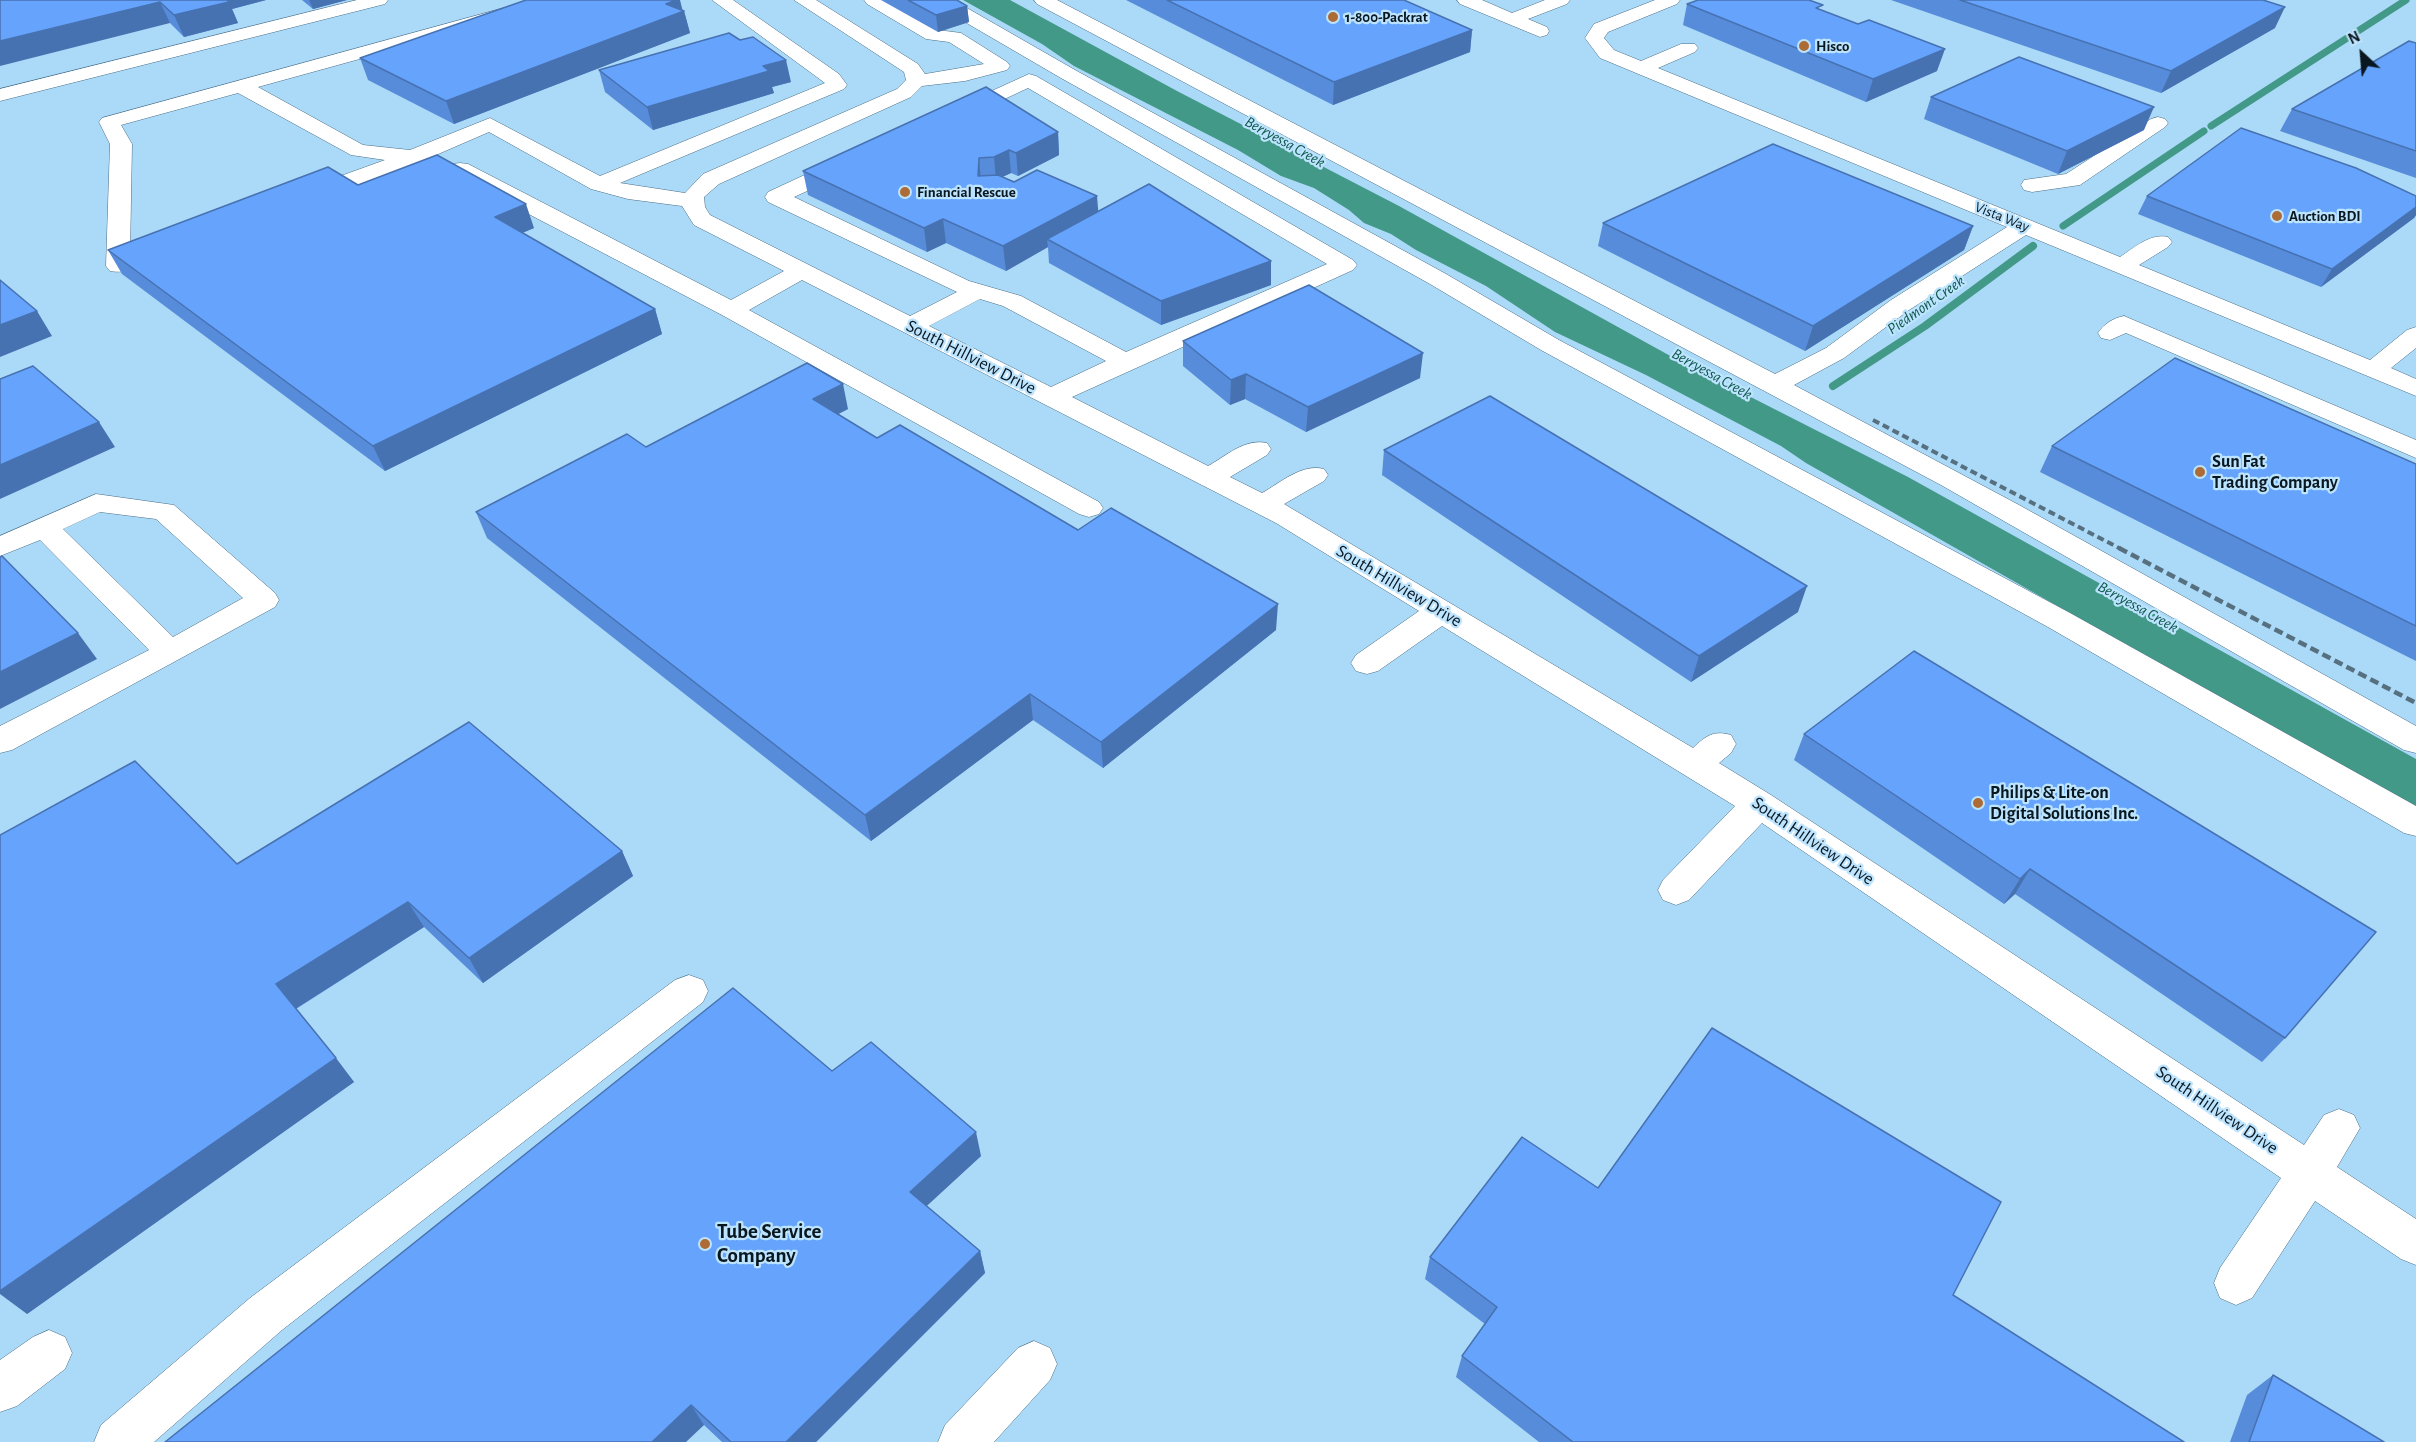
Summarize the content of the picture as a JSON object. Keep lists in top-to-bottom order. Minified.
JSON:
{"streets":{"street":["Vista Way","South Hillview Drive"]},"water":["Berryessa Creek","Piedmont Creek"],"places":["1-800-Packrat","Hisco","Financial Rescue","Auction BDI","Sun Fat Trading Company","Philips & Lite-on Digital Solutions Inc.","Tube Service Company"],"north":"top left"}
